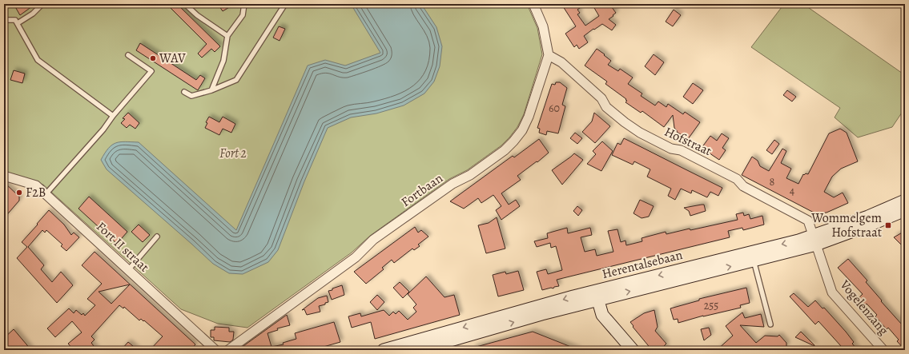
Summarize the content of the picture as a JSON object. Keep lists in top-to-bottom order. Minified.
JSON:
{"streets":{"main road":["Herentalsebaan"],"street":["Hofstraat","Fortbaan","Fort II straat","Vogelenzang"]},"crossings":[["Hofstraat","Fortbaan"],["Hofstraat","Herentalsebaan"],["Hofstraat","Vogelenzang"],["Herentalsebaan","Vogelenzang"]],"parks":["Fort 2"],"places":{"other":["WAV","F2B"],"transit":["Wommelgem Hofstraat"]},"house_numbers":["60","8","4","255"]}
